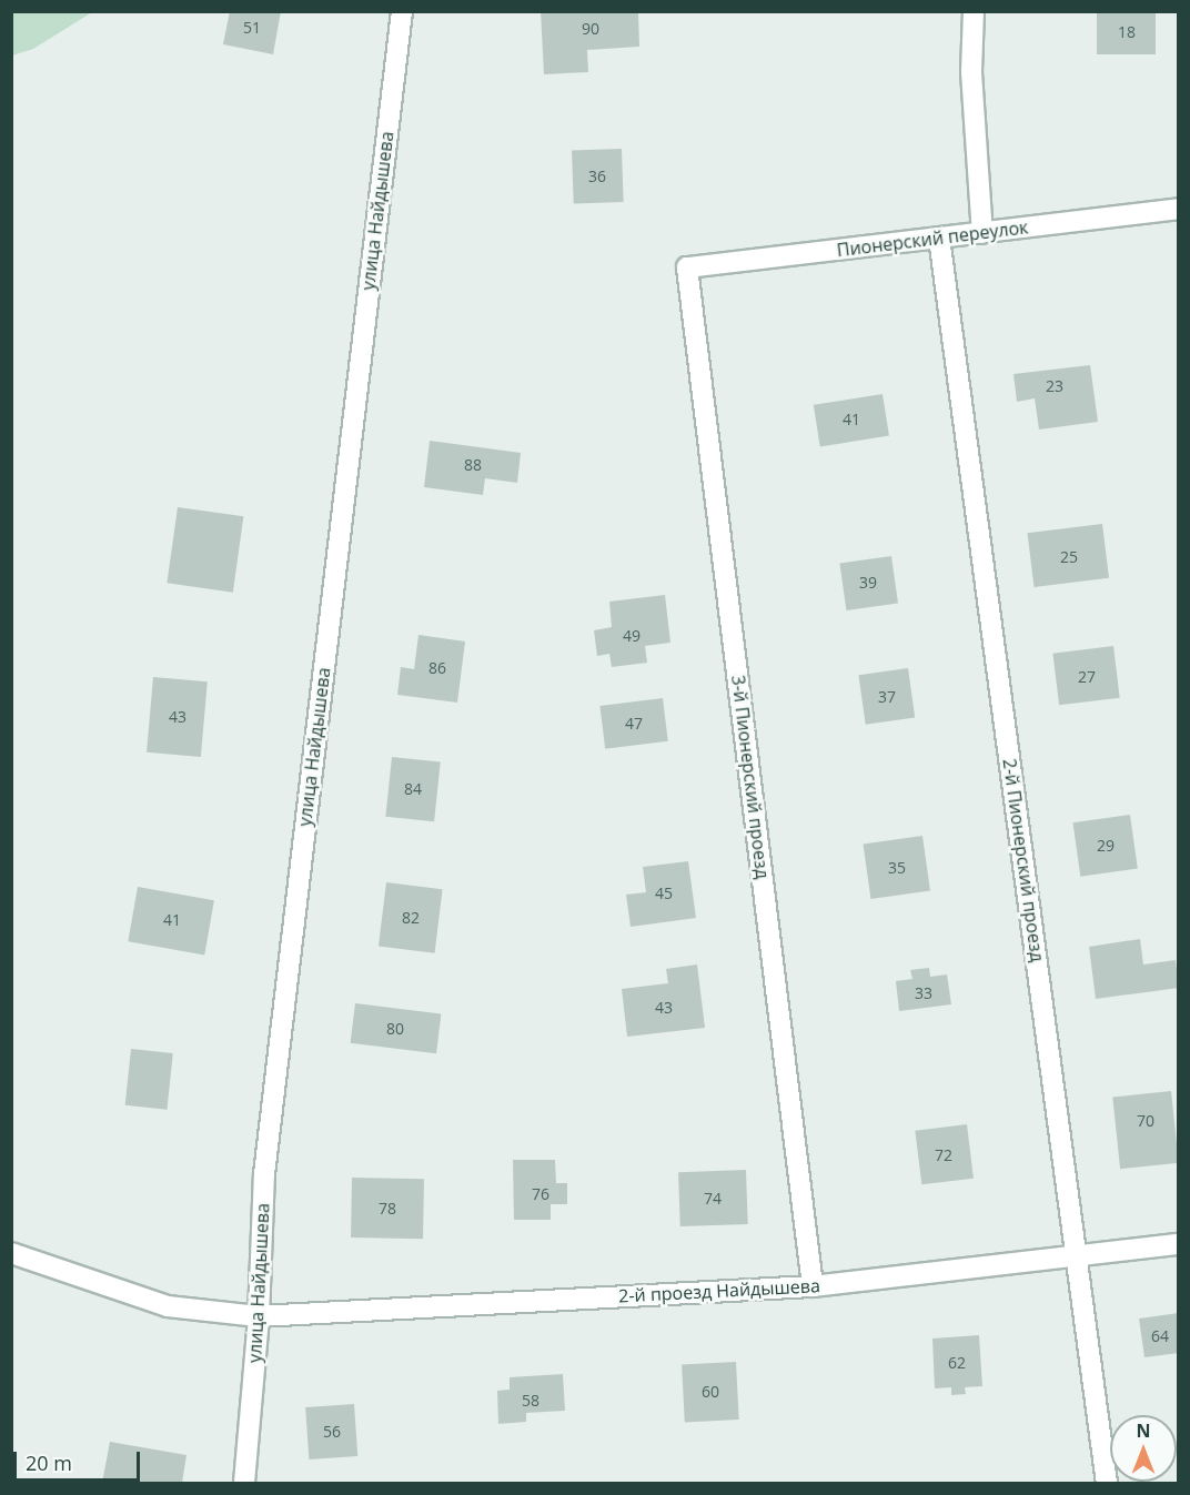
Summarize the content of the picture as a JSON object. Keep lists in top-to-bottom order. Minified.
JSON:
{"streets":{"street":["улица Найдышева","Пионерский переулок","3-й Пионерский проезд","2-й Пионерский проезд","2-й проезд Найдышева"]},"crossings":[["улица Найдышева","2-й проезд Найдышева"],["Пионерский переулок","3-й Пионерский проезд"],["Пионерский переулок","2-й Пионерский проезд"],["3-й Пионерский проезд","2-й проезд Найдышева"],["2-й Пионерский проезд","2-й проезд Найдышева"]],"house_numbers":["51","90","18","36","23","41","88","25","39","49","86","27","37","43","47","84","29","35","45","82","41","33","43","80","70","72","76","74","78","64","62","60","58","56"],"scale_bar":"20 m","north":"top"}
